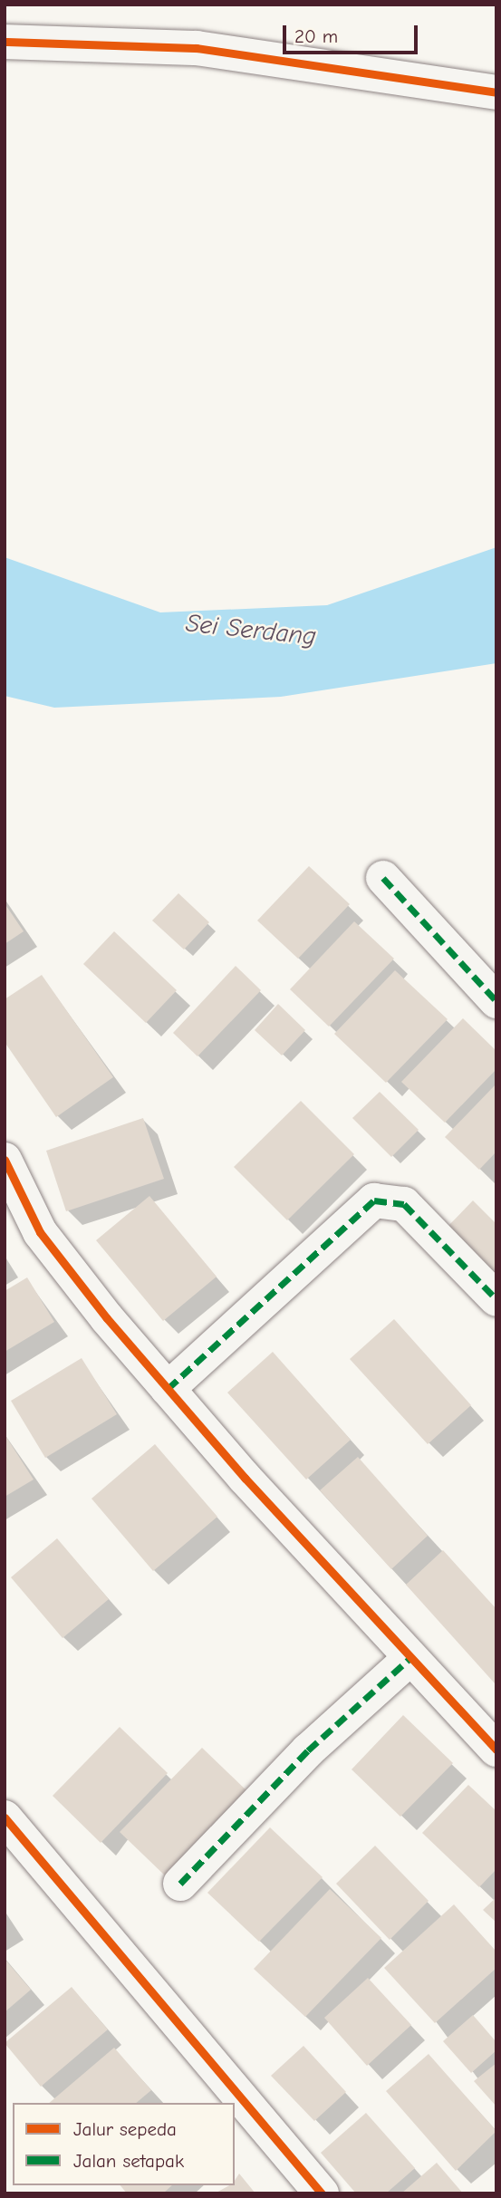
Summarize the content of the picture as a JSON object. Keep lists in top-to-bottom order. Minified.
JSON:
{"water":["Sei Serdang"],"legend":["Jalur sepeda","Jalan setapak"],"scale_bar":"20 m"}
